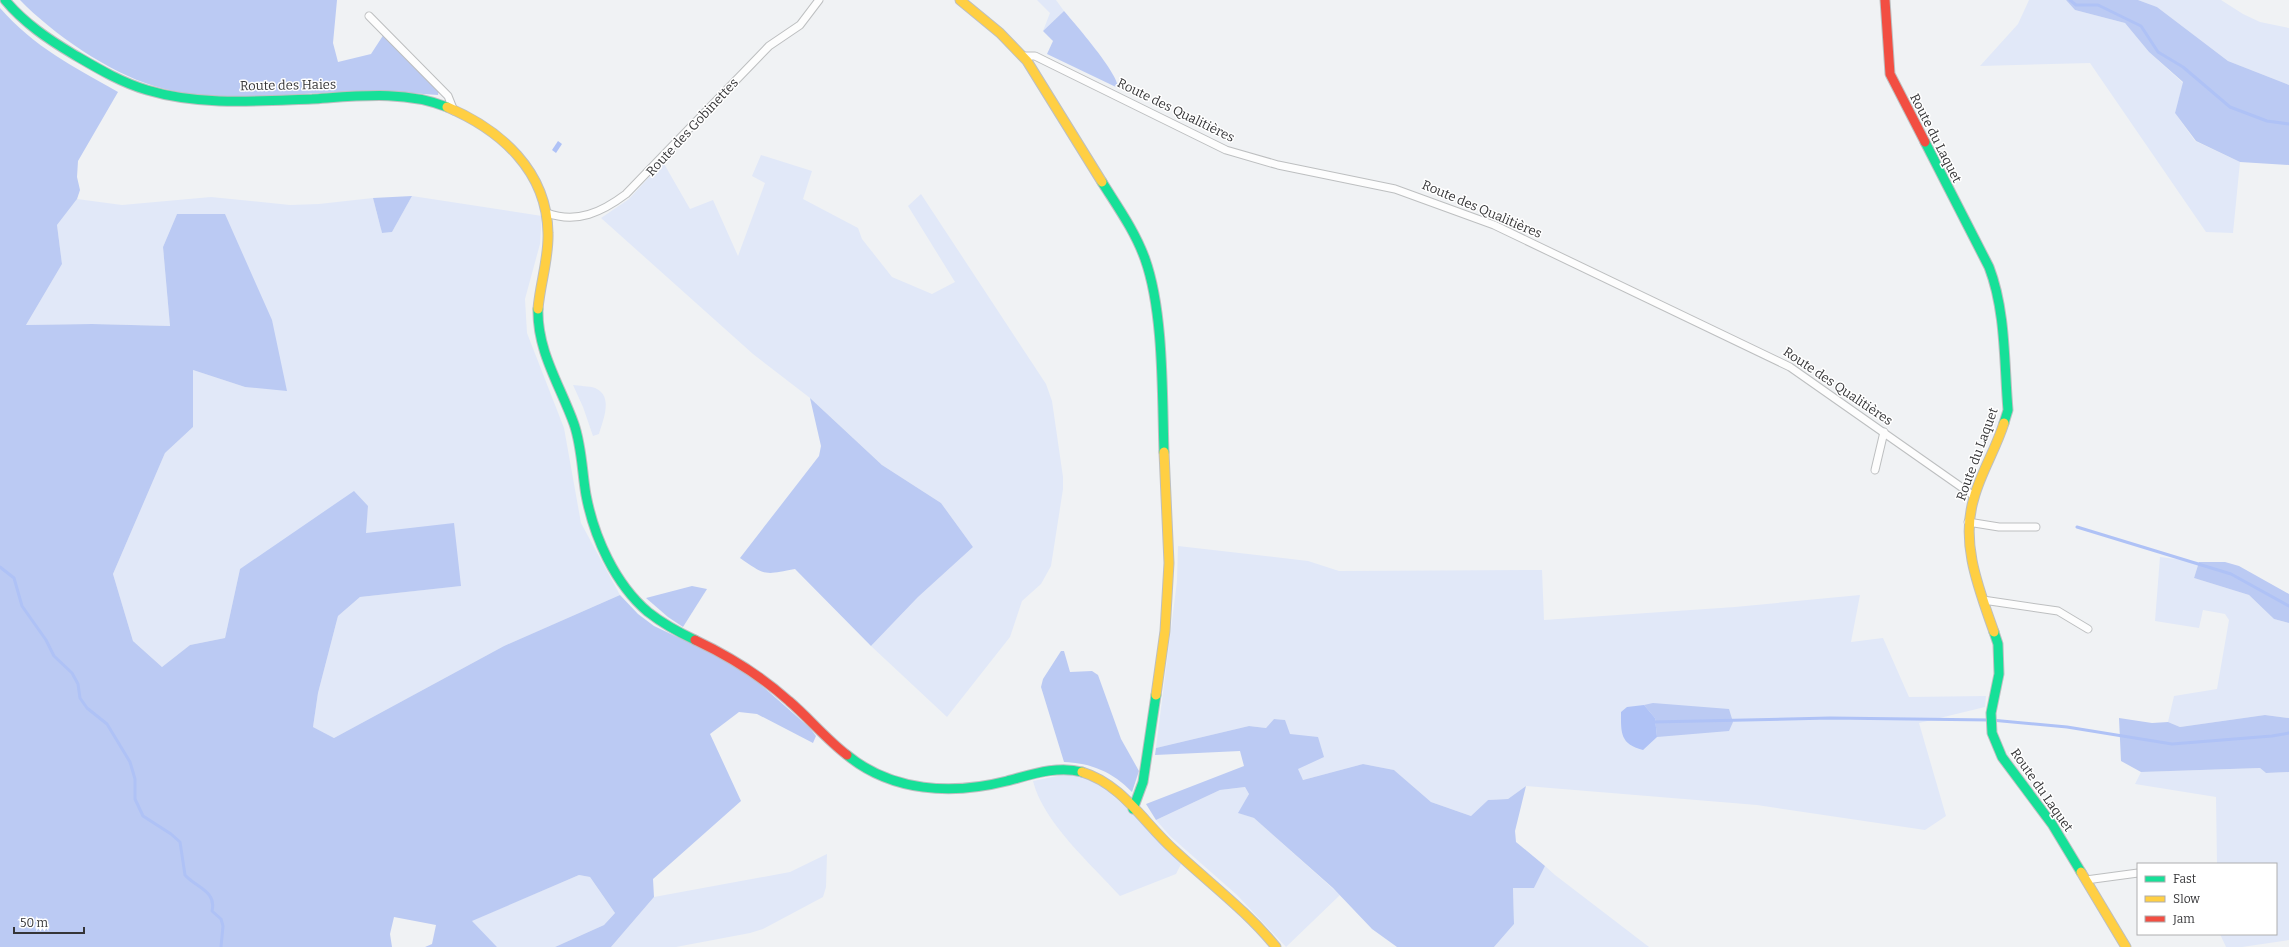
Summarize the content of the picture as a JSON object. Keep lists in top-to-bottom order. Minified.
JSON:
{"streets":{"street":["Route des Haies","Route des Qualitières","Route des Gobinettes","Route du Laquet"]},"crossings":[["Route des Haies","Route des Gobinettes"],["Route des Qualitières","Route du Laquet"]],"legend":["Fast","Slow","Jam"],"scale_bar":"50 m"}
